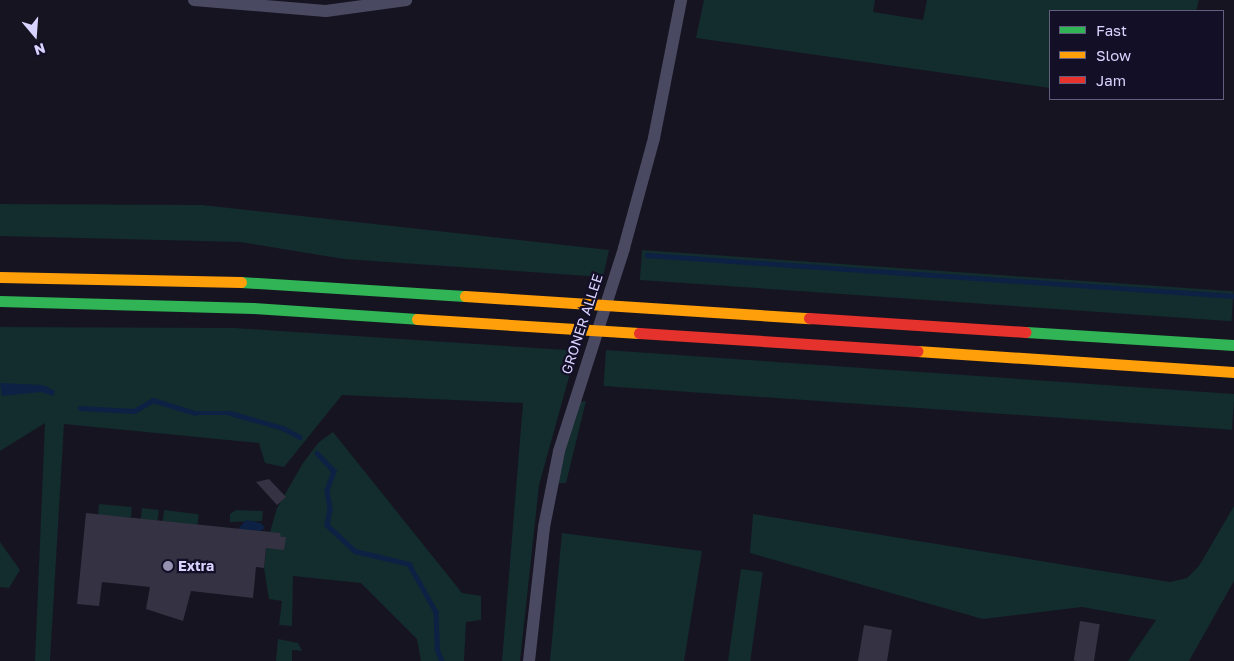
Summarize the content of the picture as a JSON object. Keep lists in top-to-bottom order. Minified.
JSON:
{"streets":{"street":["GRONER ALLEE"]},"places":["Extra"],"legend":["Fast","Slow","Jam"],"north":"bottom"}
